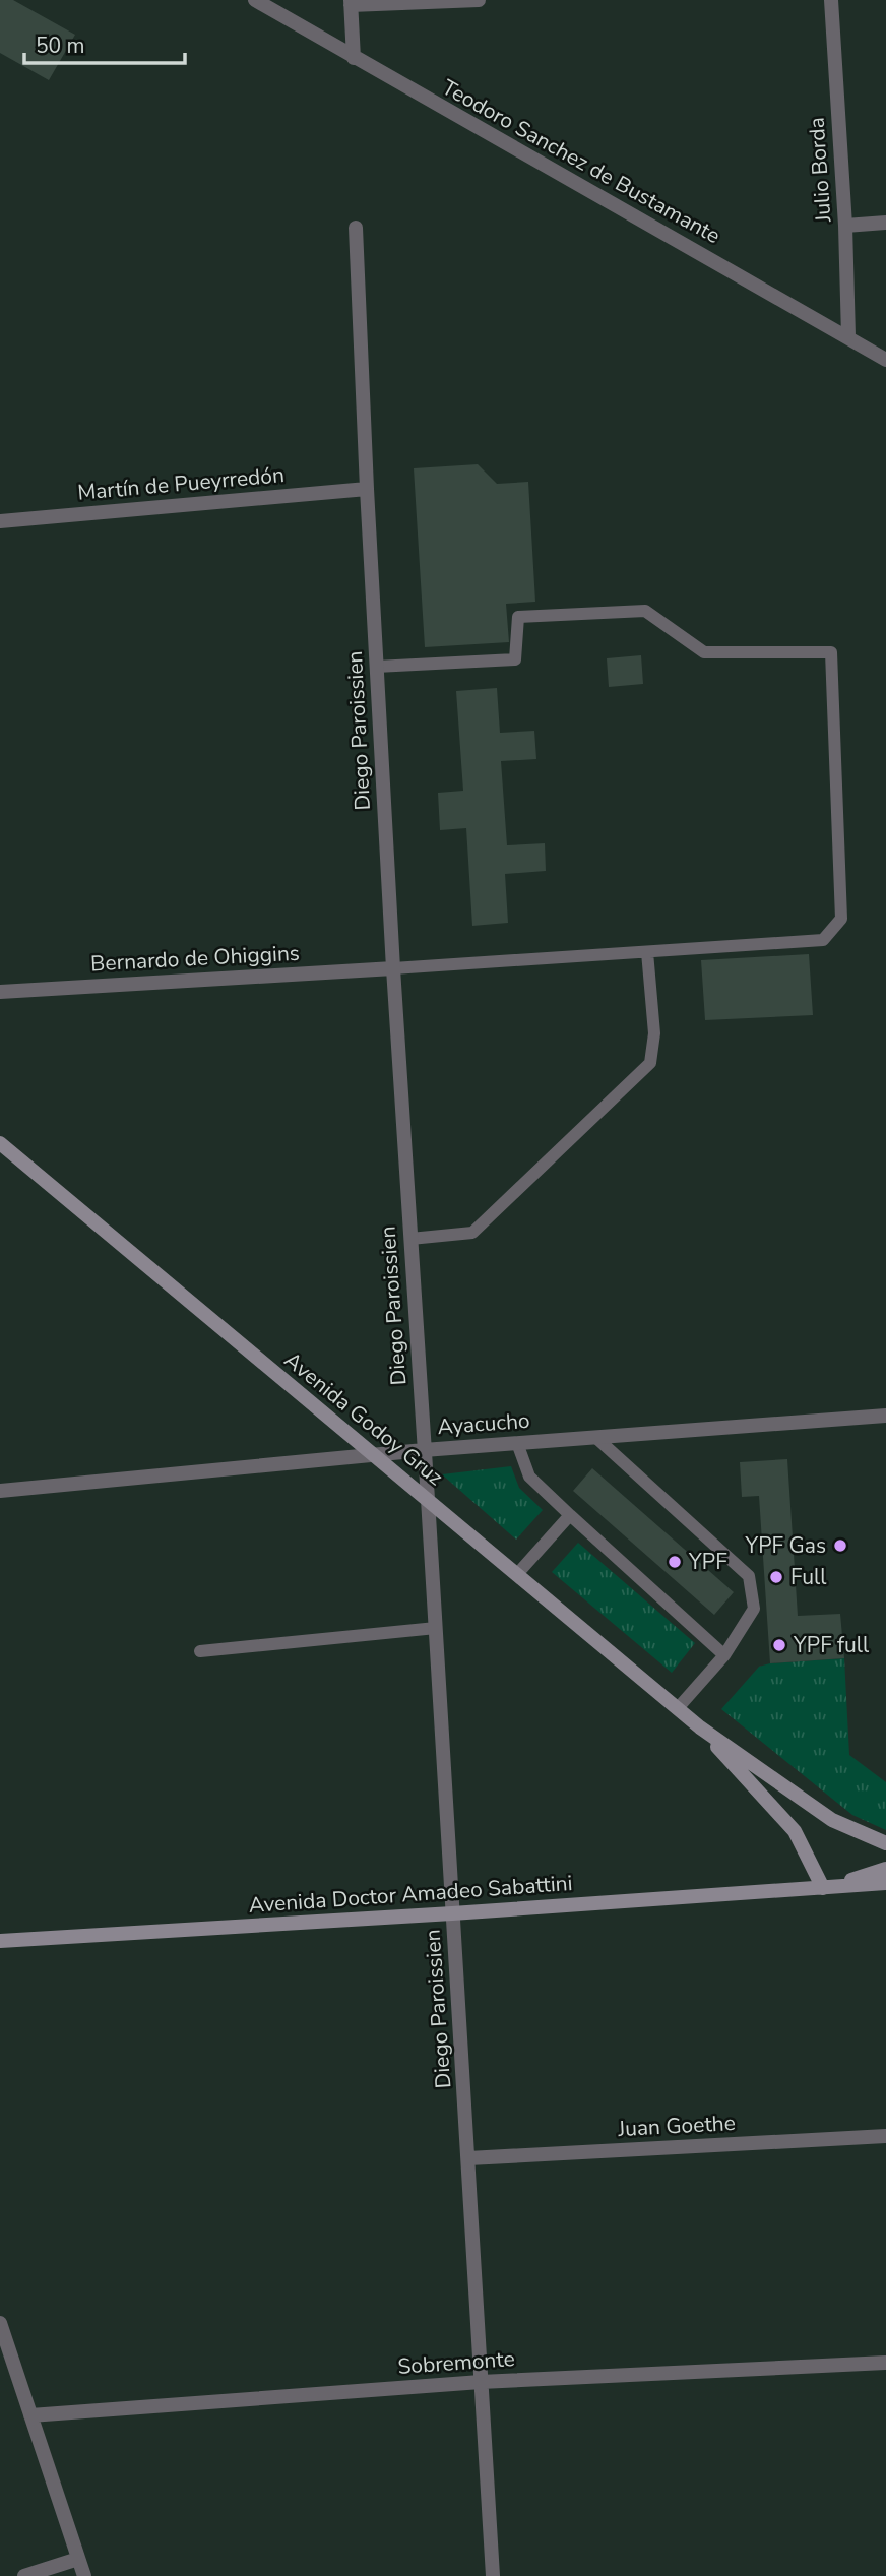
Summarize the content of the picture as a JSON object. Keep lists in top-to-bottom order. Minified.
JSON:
{"streets":{"main road":["Avenida Godoy Gruz","Avenida Doctor Amadeo Sabattini"],"street":["Teodoro Sanchez de Bustamante","Julio Borda","Martín de Pueyrredón","Diego Paroissien","Bernardo de Ohiggins","Ayacucho","Juan Goethe","Sobremonte"]},"crossings":[["Teodoro Sanchez de Bustamante","Julio Borda"],["Martín de Pueyrredón","Diego Paroissien"],["Diego Paroissien","Bernardo de Ohiggins"],["Diego Paroissien","Avenida Godoy Gruz"],["Diego Paroissien","Ayacucho"],["Diego Paroissien","Avenida Doctor Amadeo Sabattini"],["Diego Paroissien","Juan Goethe"],["Diego Paroissien","Sobremonte"],["Avenida Godoy Gruz","Ayacucho"],["Avenida Godoy Gruz","Avenida Doctor Amadeo Sabattini"]],"places":["YPF Gas","YPF","Full","YPF full"],"scale_bar":"50 m"}
